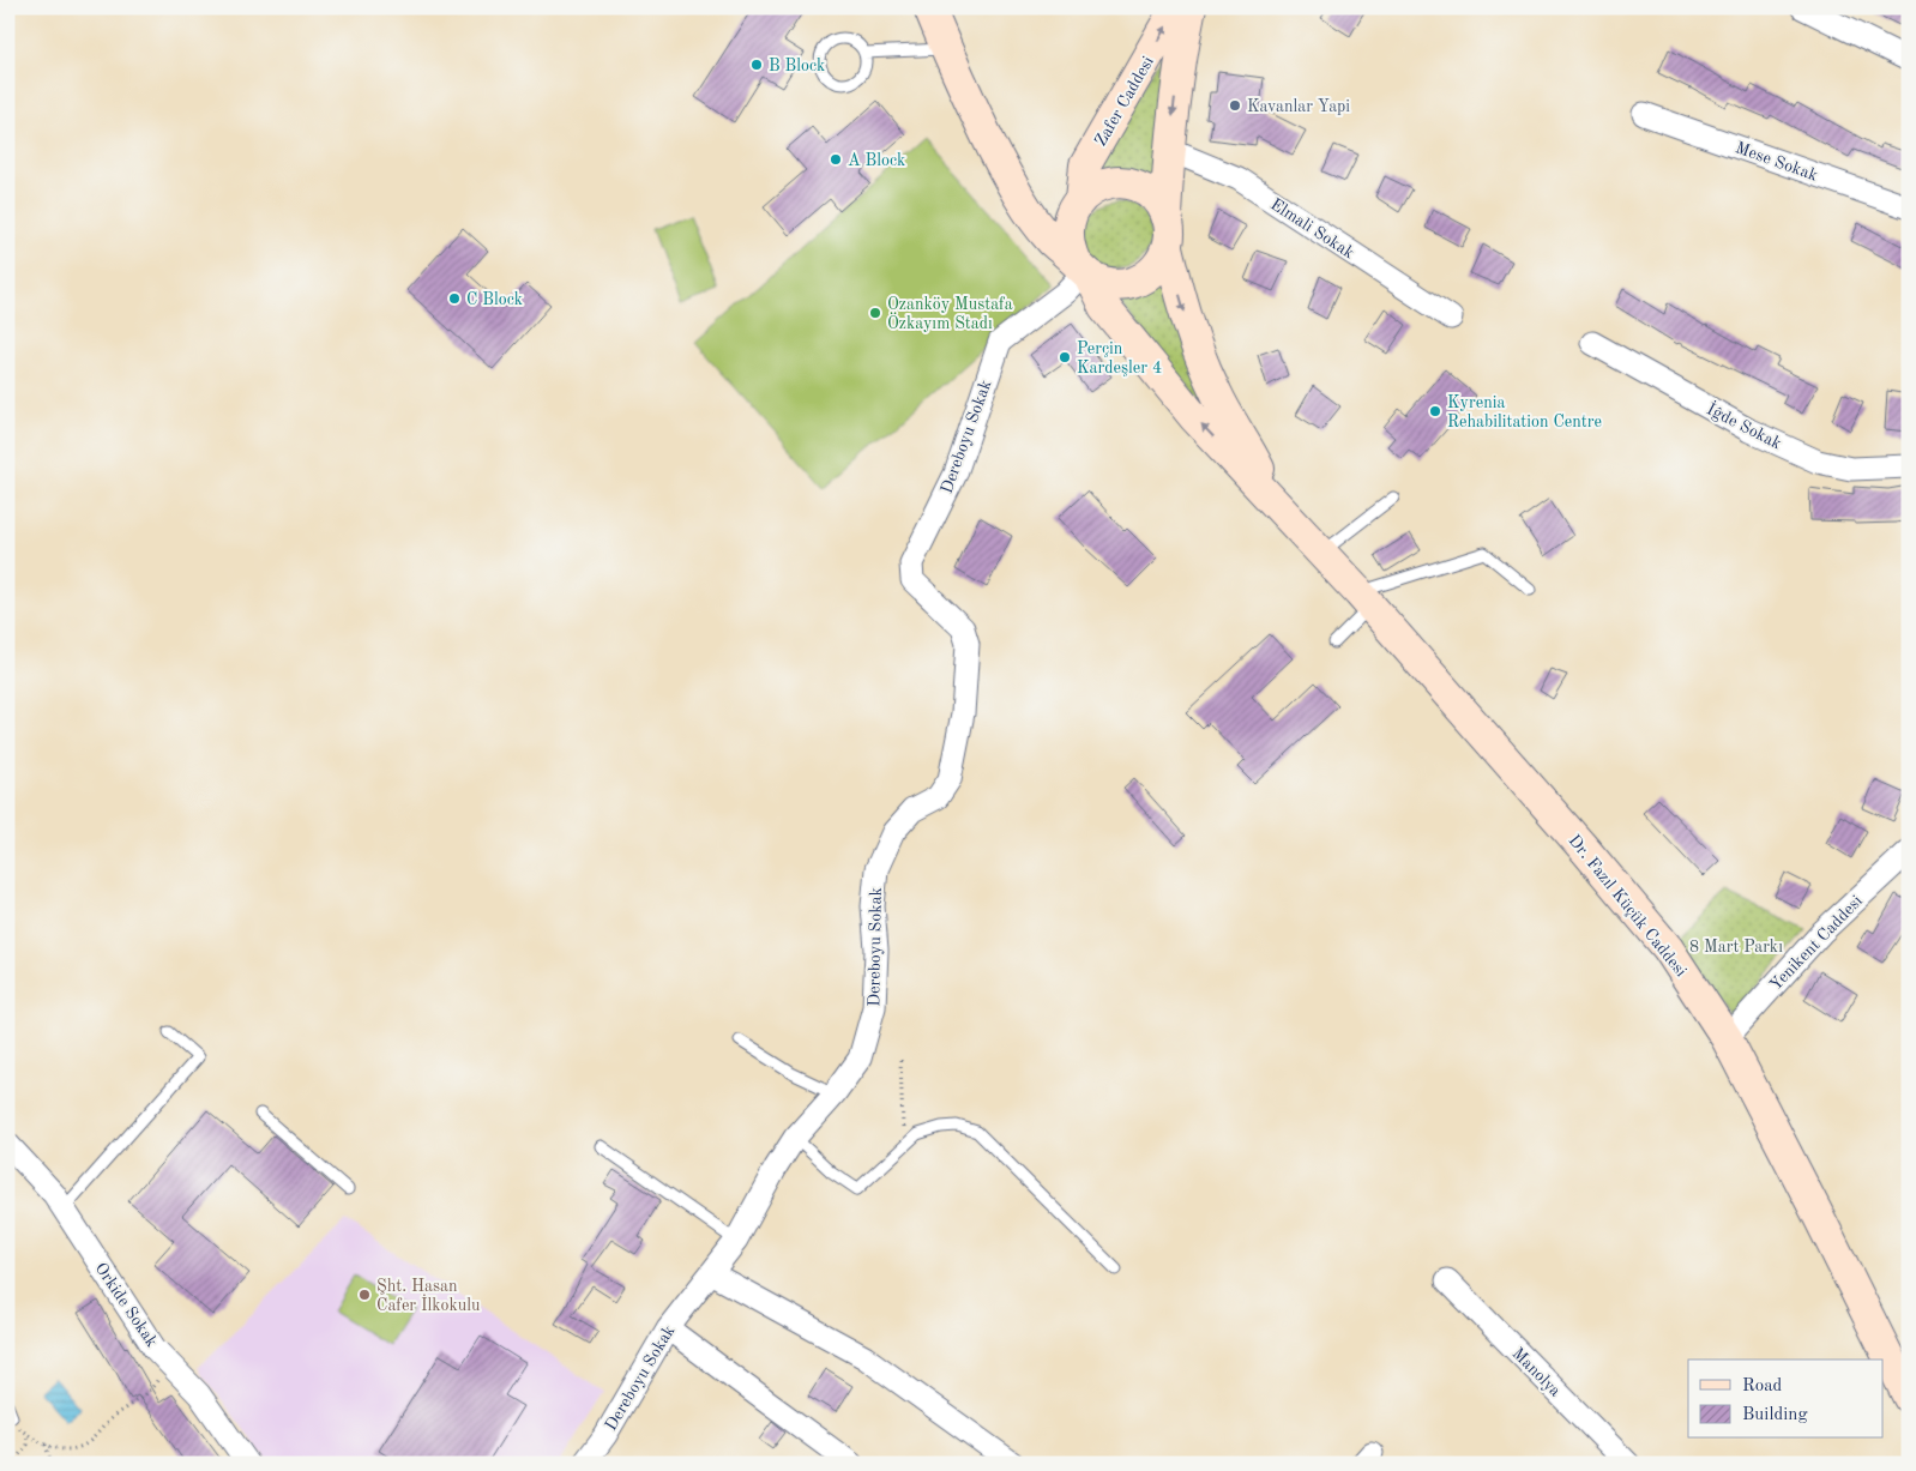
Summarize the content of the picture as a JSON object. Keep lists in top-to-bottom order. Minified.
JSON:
{"streets":{"street":["Zafer Caddesi","Mese Sokak","Elmali Sokak","İĝde Sokak","Dereboyu Sokak","Dr. Fazıl Küçük Caddesi","Yenikent Caddesi","Orkide Sokak","Manolya"]},"crossings":[["Zafer Caddesi","Elmali Sokak"],["Zafer Caddesi","Dereboyu Sokak"],["Zafer Caddesi","Dr. Fazıl Küçük Caddesi"],["Dereboyu Sokak","Dr. Fazıl Küçük Caddesi"],["Dr. Fazıl Küçük Caddesi","Yenikent Caddesi"]],"parks":["8 Mart Parkı"],"places":["B Block","Kavanlar Yapi","A Block","C Block","Ozanköy Mustafa Özkayım Stadı","Perçin Kardeşler 4","Kyrenia Rehabilitation Centre","Şht. Hasan Cafer İlkokulu"],"legend":["Road","Building"]}
